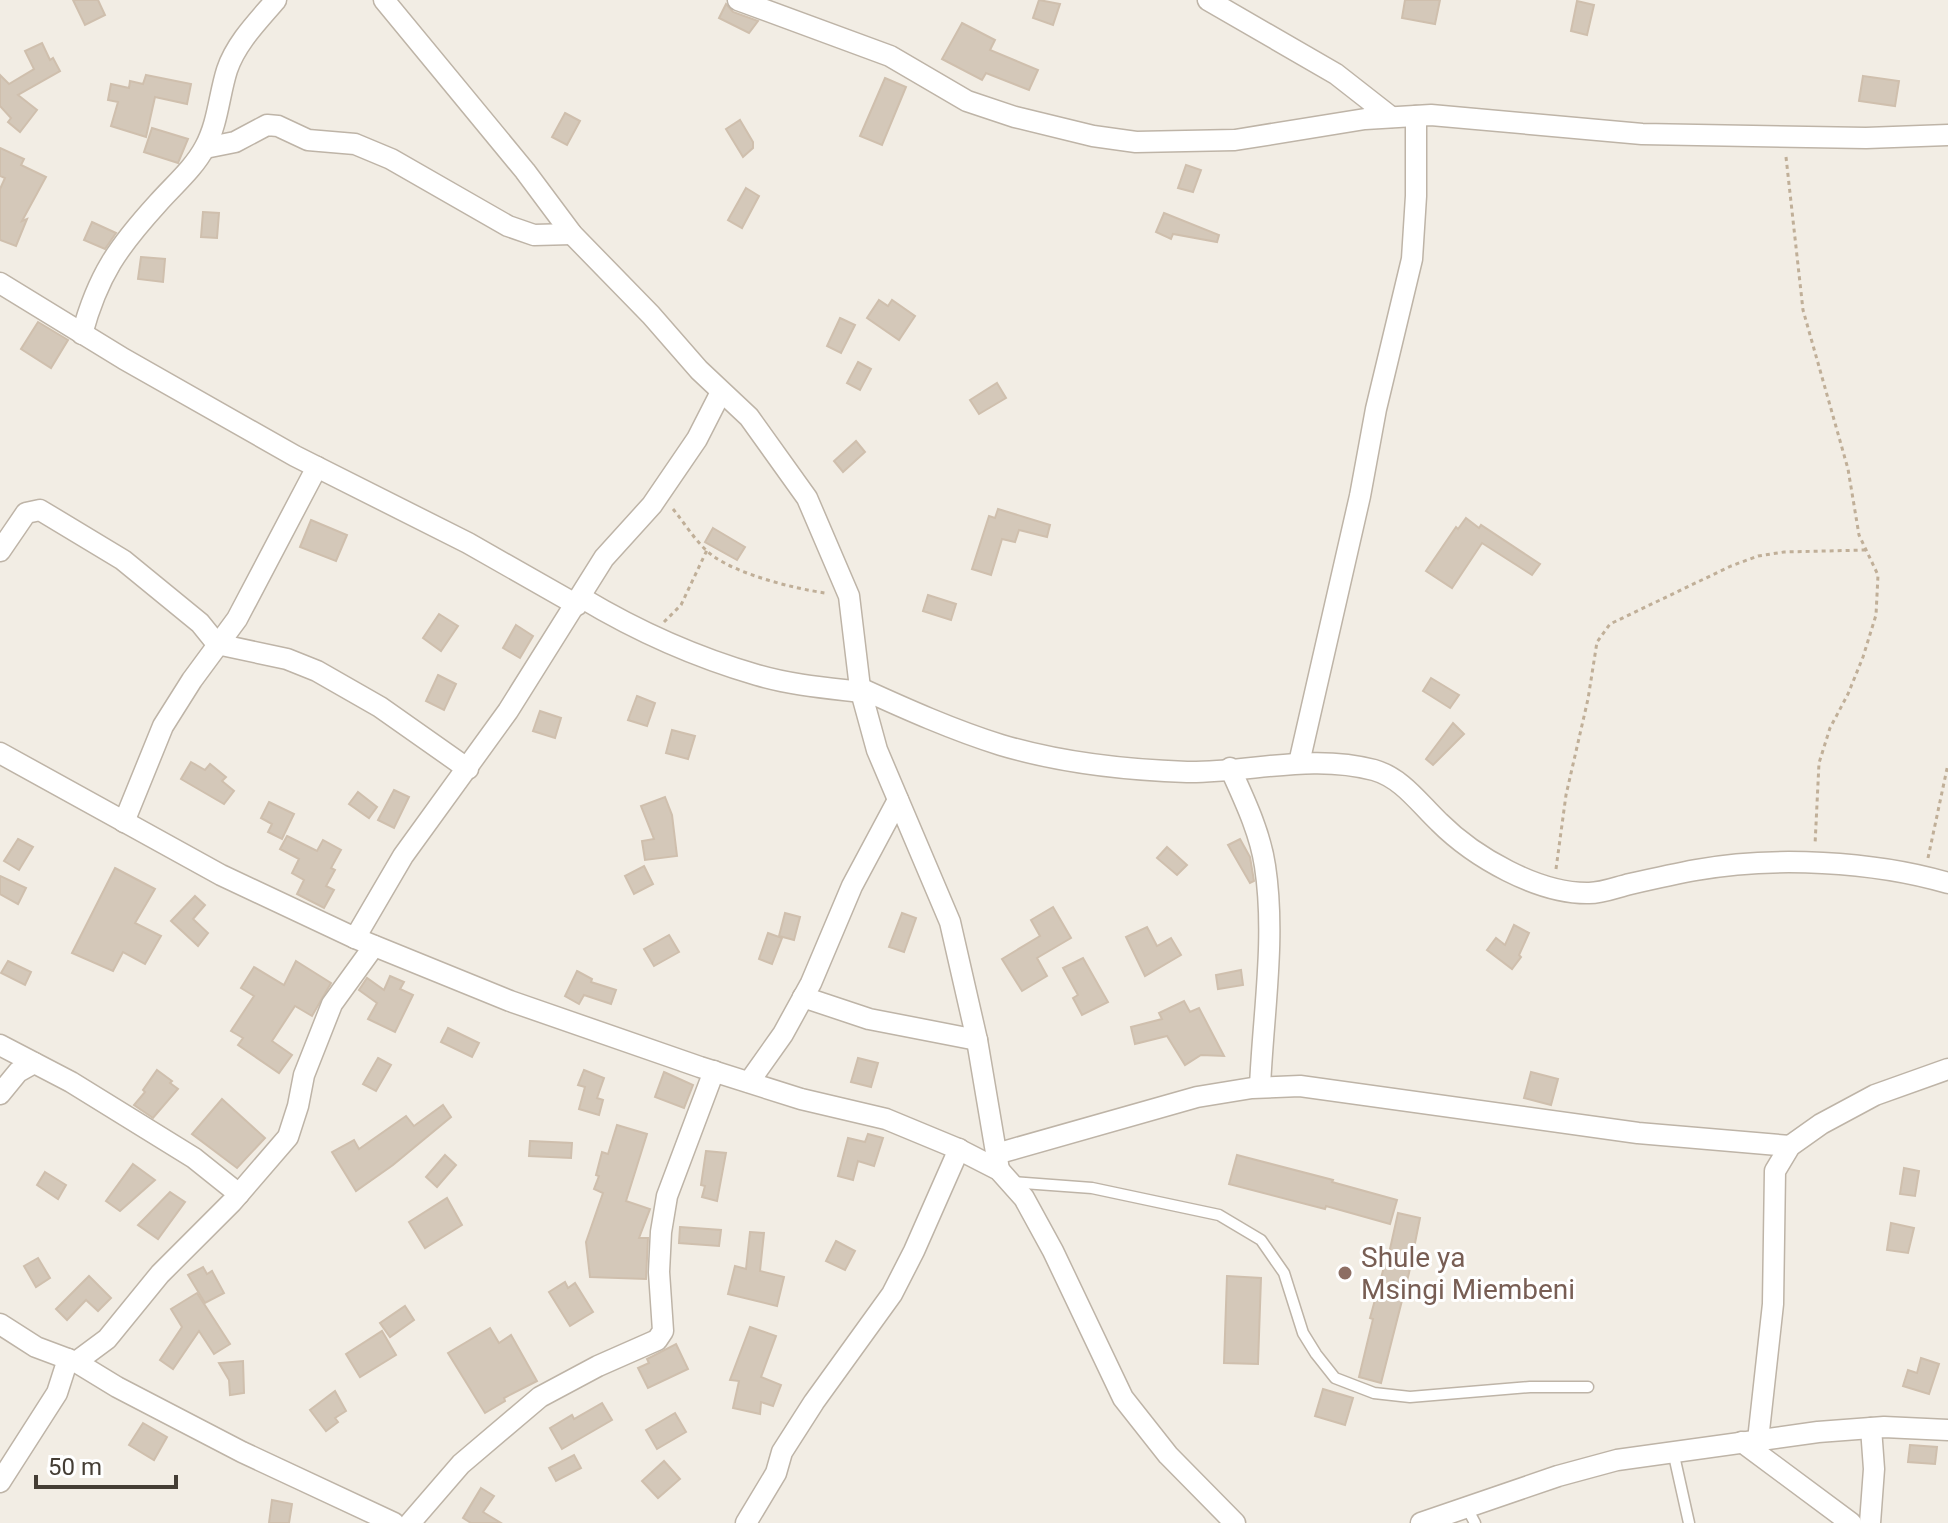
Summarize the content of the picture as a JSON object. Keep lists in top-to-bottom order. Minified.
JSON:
{"places":["Shule ya Msingi Miembeni"],"scale_bar":"50 m"}
